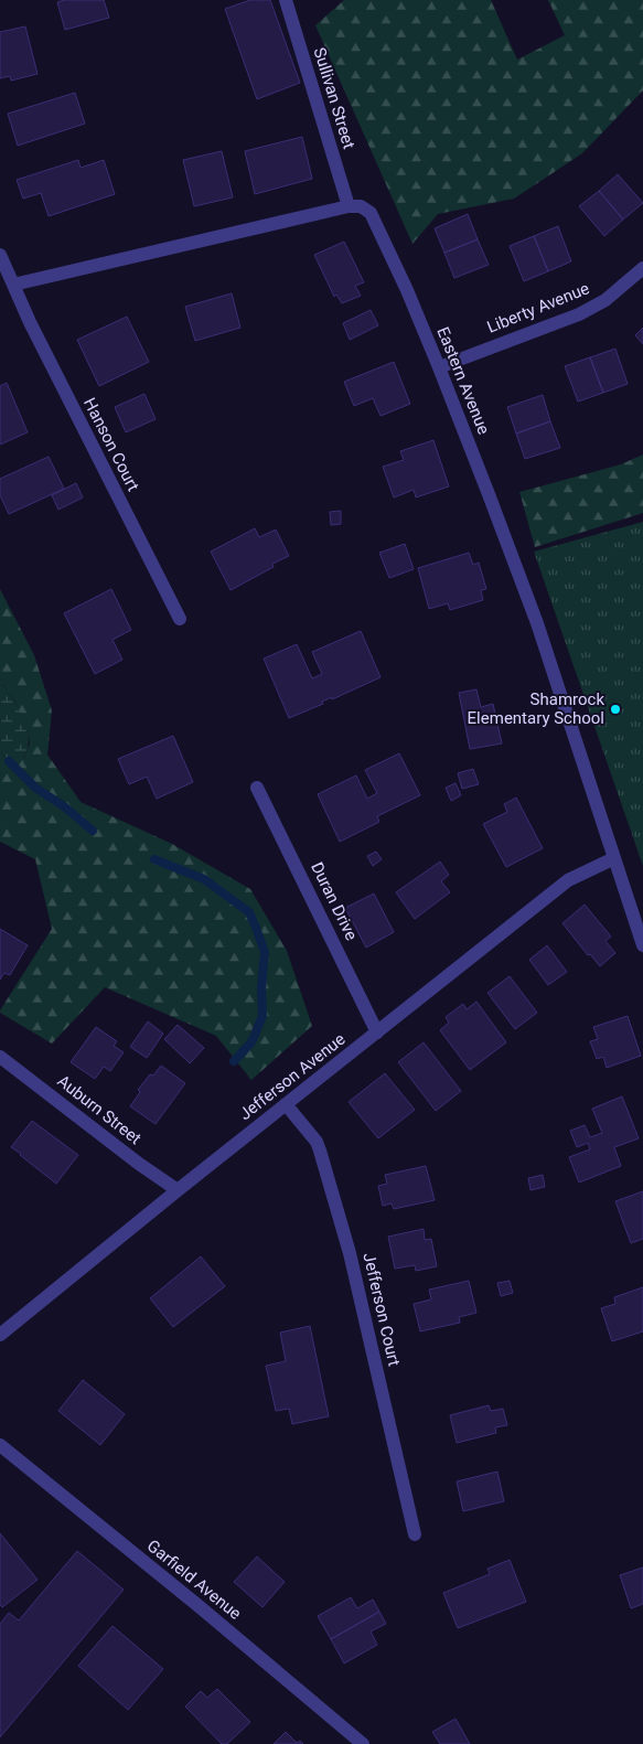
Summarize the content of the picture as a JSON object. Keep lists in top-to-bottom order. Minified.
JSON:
{"streets":{"street":["Sullivan Street","Liberty Avenue","Eastern Avenue","Hanson Court","Duran Drive","Jefferson Avenue","Auburn Street","Jefferson Court","Garfield Avenue"]},"crossings":[["Sullivan Street","Eastern Avenue"],["Liberty Avenue","Eastern Avenue"],["Eastern Avenue","Jefferson Avenue"],["Duran Drive","Jefferson Avenue"],["Jefferson Avenue","Auburn Street"],["Jefferson Avenue","Jefferson Court"]],"places":["Shamrock Elementary School"]}
